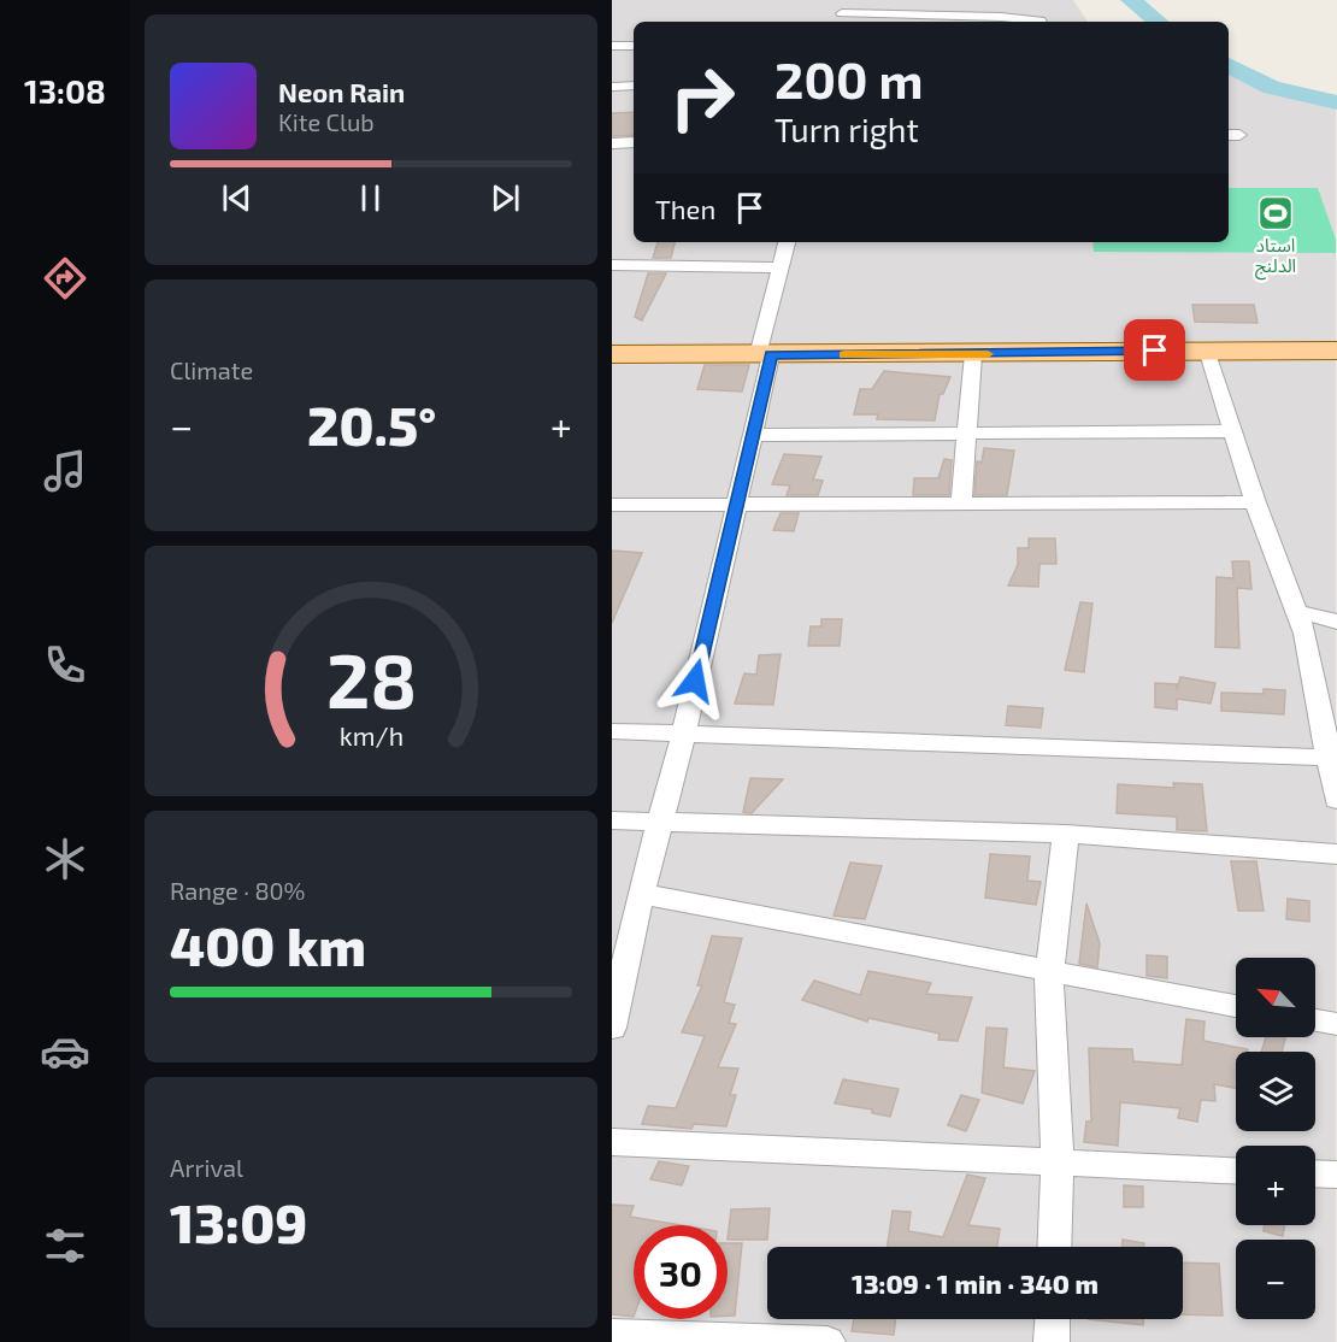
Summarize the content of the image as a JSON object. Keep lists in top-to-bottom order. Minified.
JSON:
{"places":{"sports":["استاد الدلنج"]},"north":"top left","page":{"tabs":"13:08","turn":["200 m","Turn right"],"song":["Neon Rain","Kite Club"],"then":"Then","tile":["Climate",["Range · 80%","400 km"],["Arrival","13:09"]],"heat":["−","20.5°","+"],"map_buttons":["+","−"],"limit":"30","trip":"13:09 · 1 min · 340 m","gauge":["28","km/h"]}}
